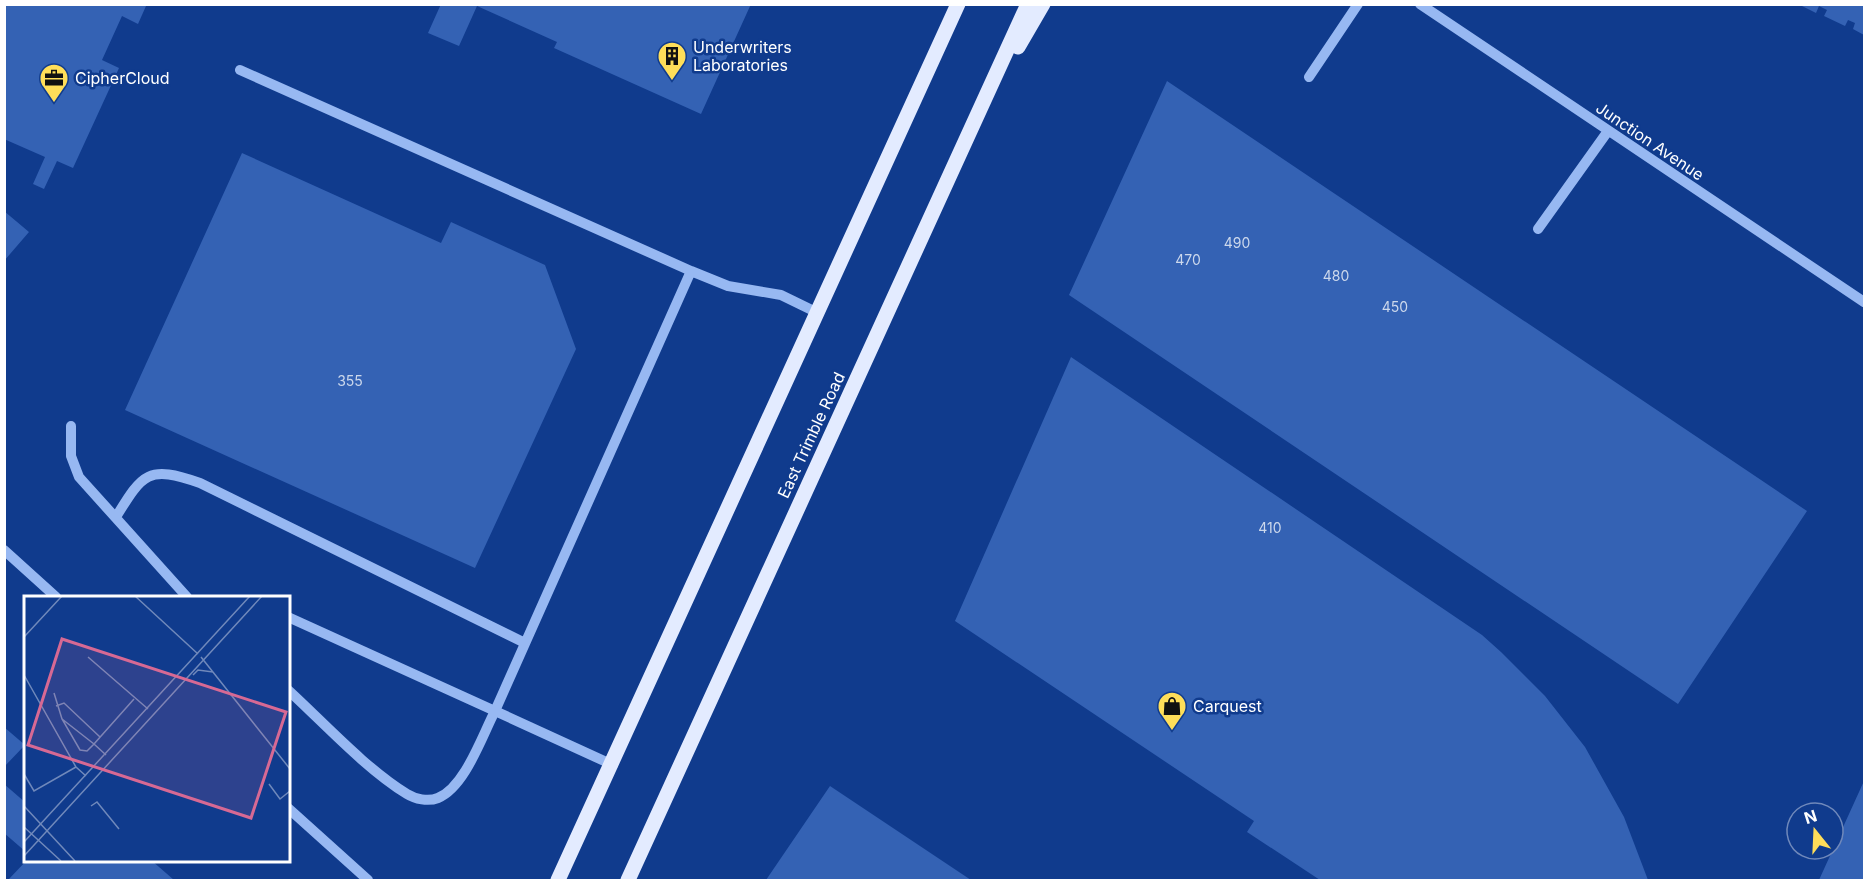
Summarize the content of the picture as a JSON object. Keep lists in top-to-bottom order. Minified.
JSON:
{"streets":{"main road":["East Trimble Road"],"street":["Junction Avenue"]},"places":{"building":["Underwriters Laboratories"],"office":["CipherCloud"],"shop":["Carquest"]},"house_numbers":["490","470","480","450","355","410"],"north":"top"}
